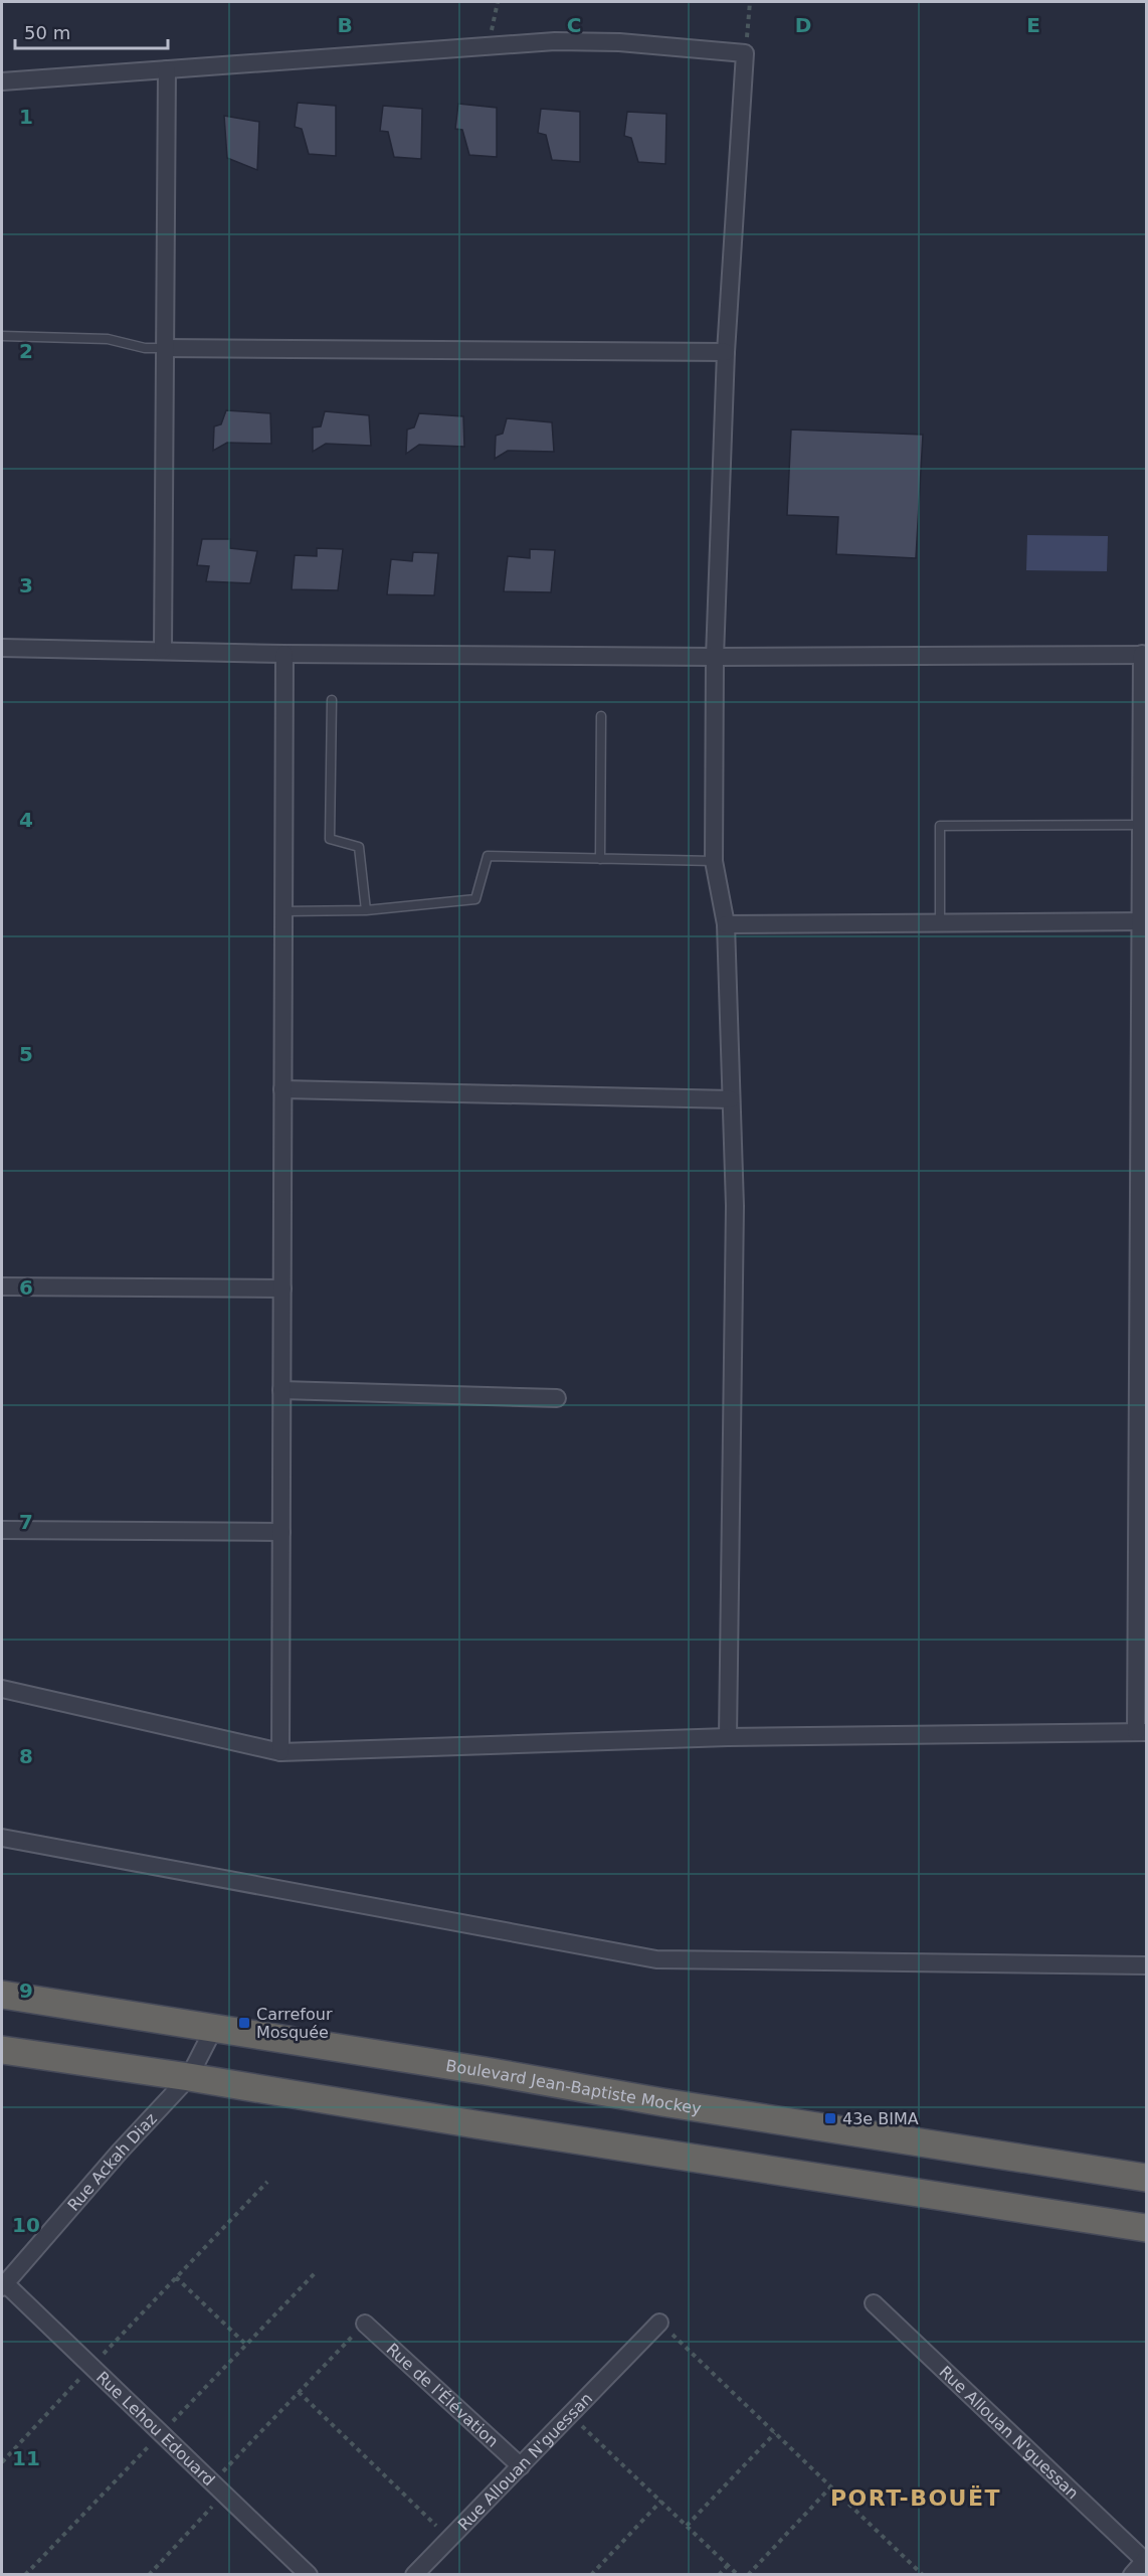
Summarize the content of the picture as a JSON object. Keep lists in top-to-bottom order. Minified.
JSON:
{"streets":{"highway":["Boulevard Jean-Baptiste Mockey"],"street":["Rue Ackah Diaz","Rue de l'Élévation","Rue Lehou Edouard","Rue Allouan N'guessan"]},"crossings":[["Boulevard Jean-Baptiste Mockey","Rue Ackah Diaz"],["Rue Ackah Diaz","Rue Lehou Edouard"],["Rue de l'Élévation","Rue Allouan N'guessan"]],"districts":["PORT-BOUËT"],"places":{"transit":["Carrefour Mosquée","43e BIMA"]},"scale_bar":"50 m","grid":{"columns":["B","C","D","E"],"rows":["1","2","3","4","5","6","7","8","9","10","11"]}}
